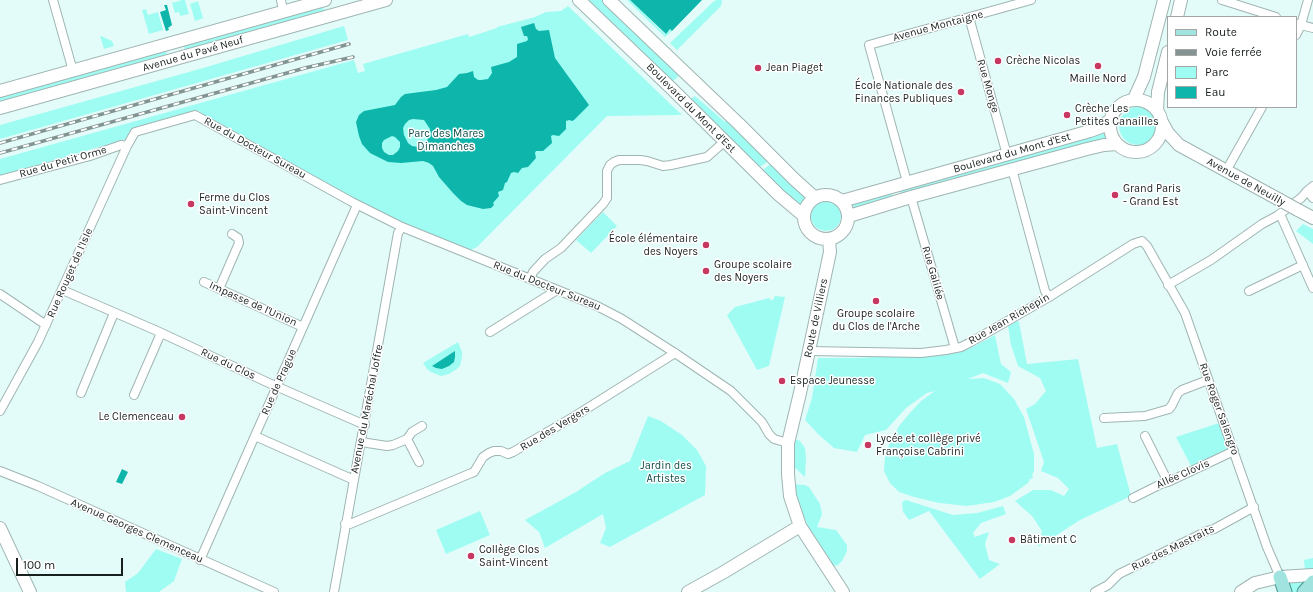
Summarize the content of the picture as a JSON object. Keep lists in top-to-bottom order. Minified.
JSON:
{"streets":{"main road":["Avenue du Pavé Neuf","Boulevard du Mont d'Est","Avenue de Neuilly","Route de Villiers"],"street":["Avenue Montaigne","Rue Monge","Rue du Docteur Sureau","Rue du Petit Orme","Rue Rouget de l'Isle","Rue Galilée","Impasse de l'Union","Rue Jean Richepin","Rue du Clos","Rue de Prague","Avenue du Maréchal Joffre","Rue Roger Salengro","Rue des Vergers","Allée Clovis","Avenue Georges Clemenceau","Rue des Mastraits"]},"crossings":[["Avenue Montaigne","Rue Monge"],["Avenue Montaigne","Boulevard du Mont d'Est"],["Rue Monge","Boulevard du Mont d'Est"],["Boulevard du Mont d'Est","Avenue de Neuilly"],["Boulevard du Mont d'Est","Rue Galilée"],["Boulevard du Mont d'Est","Route de Villiers"],["Rue du Docteur Sureau","Rue Rouget de l'Isle"],["Rue du Docteur Sureau","Route de Villiers"],["Rue du Docteur Sureau","Rue de Prague"],["Rue du Docteur Sureau","Avenue du Maréchal Joffre"],["Rue du Docteur Sureau","Rue des Vergers"],["Rue du Petit Orme","Rue Rouget de l'Isle"],["Rue Rouget de l'Isle","Rue du Clos"],["Rue Galilée","Rue Jean Richepin"],["Impasse de l'Union","Rue de Prague"],["Route de Villiers","Rue Jean Richepin"],["Rue Jean Richepin","Rue Roger Salengro"],["Rue du Clos","Rue de Prague"],["Rue du Clos","Avenue du Maréchal Joffre"],["Rue de Prague","Avenue Georges Clemenceau"],["Avenue du Maréchal Joffre","Rue des Vergers"],["Rue Roger Salengro","Allée Clovis"],["Rue Roger Salengro","Rue des Mastraits"]],"parks":["Parc des Mares Dimanches","Jardin des Artistes"],"places":["Crèche Nicolas","Maille Nord","Jean Piaget","École Nationale des Finances Publiques","Crèche Les Petites Canailles","Grand Paris - Grand Est","Ferme du Clos Saint-Vincent","École élémentaire des Noyers","Groupe scolaire des Noyers","Groupe scolaire du Clos de l'Arche","Espace Jeunesse","Le Clemenceau","Lycée et collège privé Françoise Cabrini","Bâtiment C","Collège Clos Saint-Vincent"],"legend":["Route","Voie ferrée","Parc","Eau"],"scale_bar":"100 m"}
